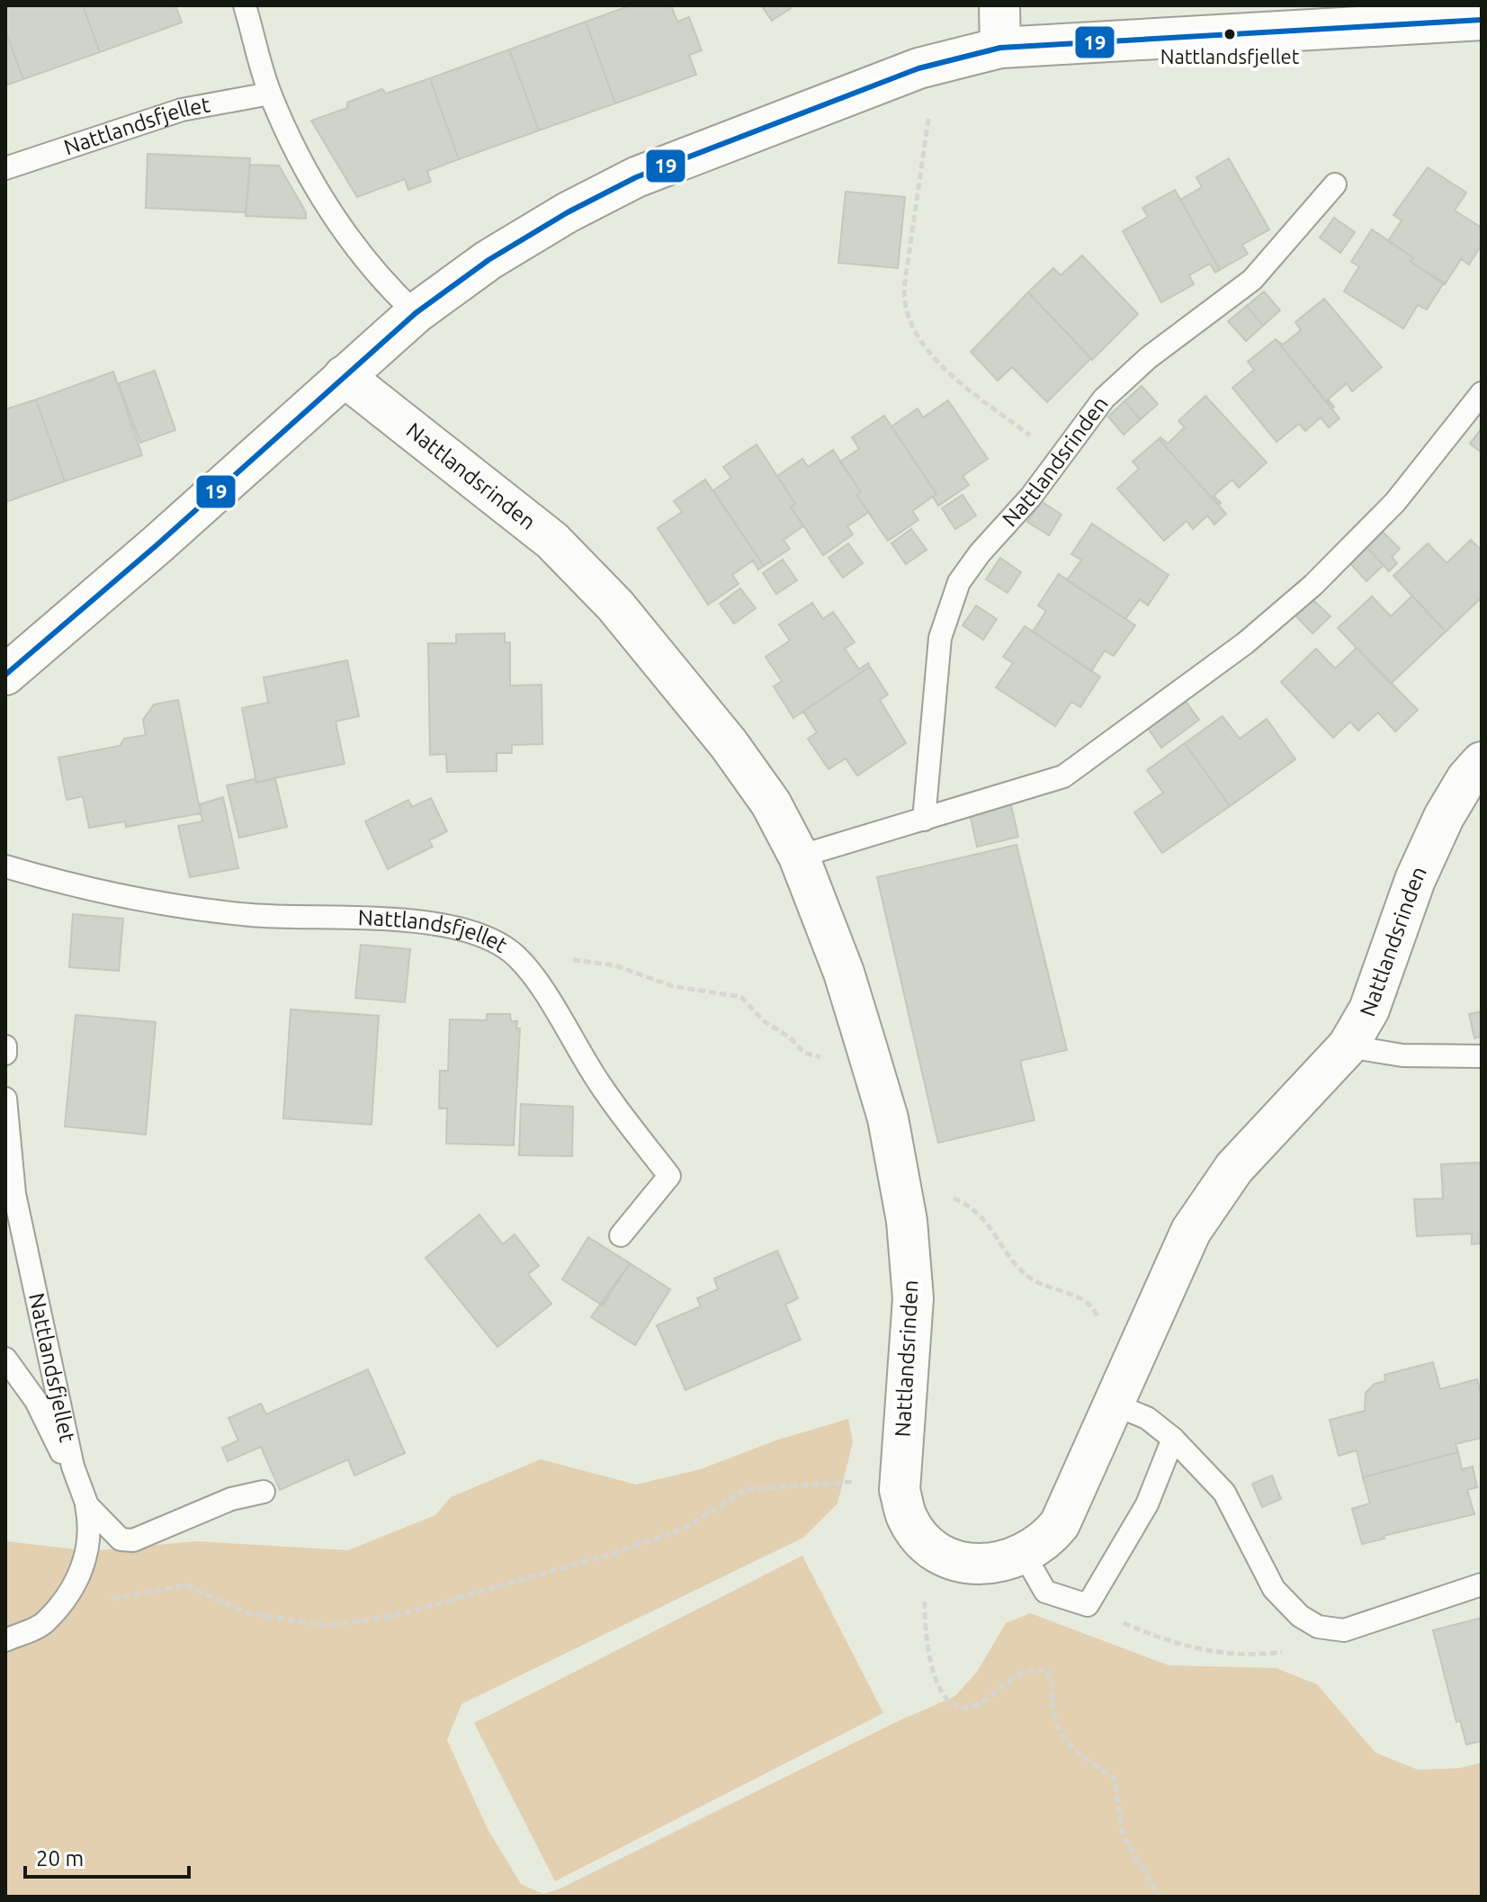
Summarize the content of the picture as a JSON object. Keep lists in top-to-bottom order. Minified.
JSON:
{"streets":{"street":["Nattlandsrinden"],"lane":["Nattlandsfjellet"]},"places":["Nattlandsfjellet"],"lines":["transit line 19"],"scale_bar":"20 m"}
